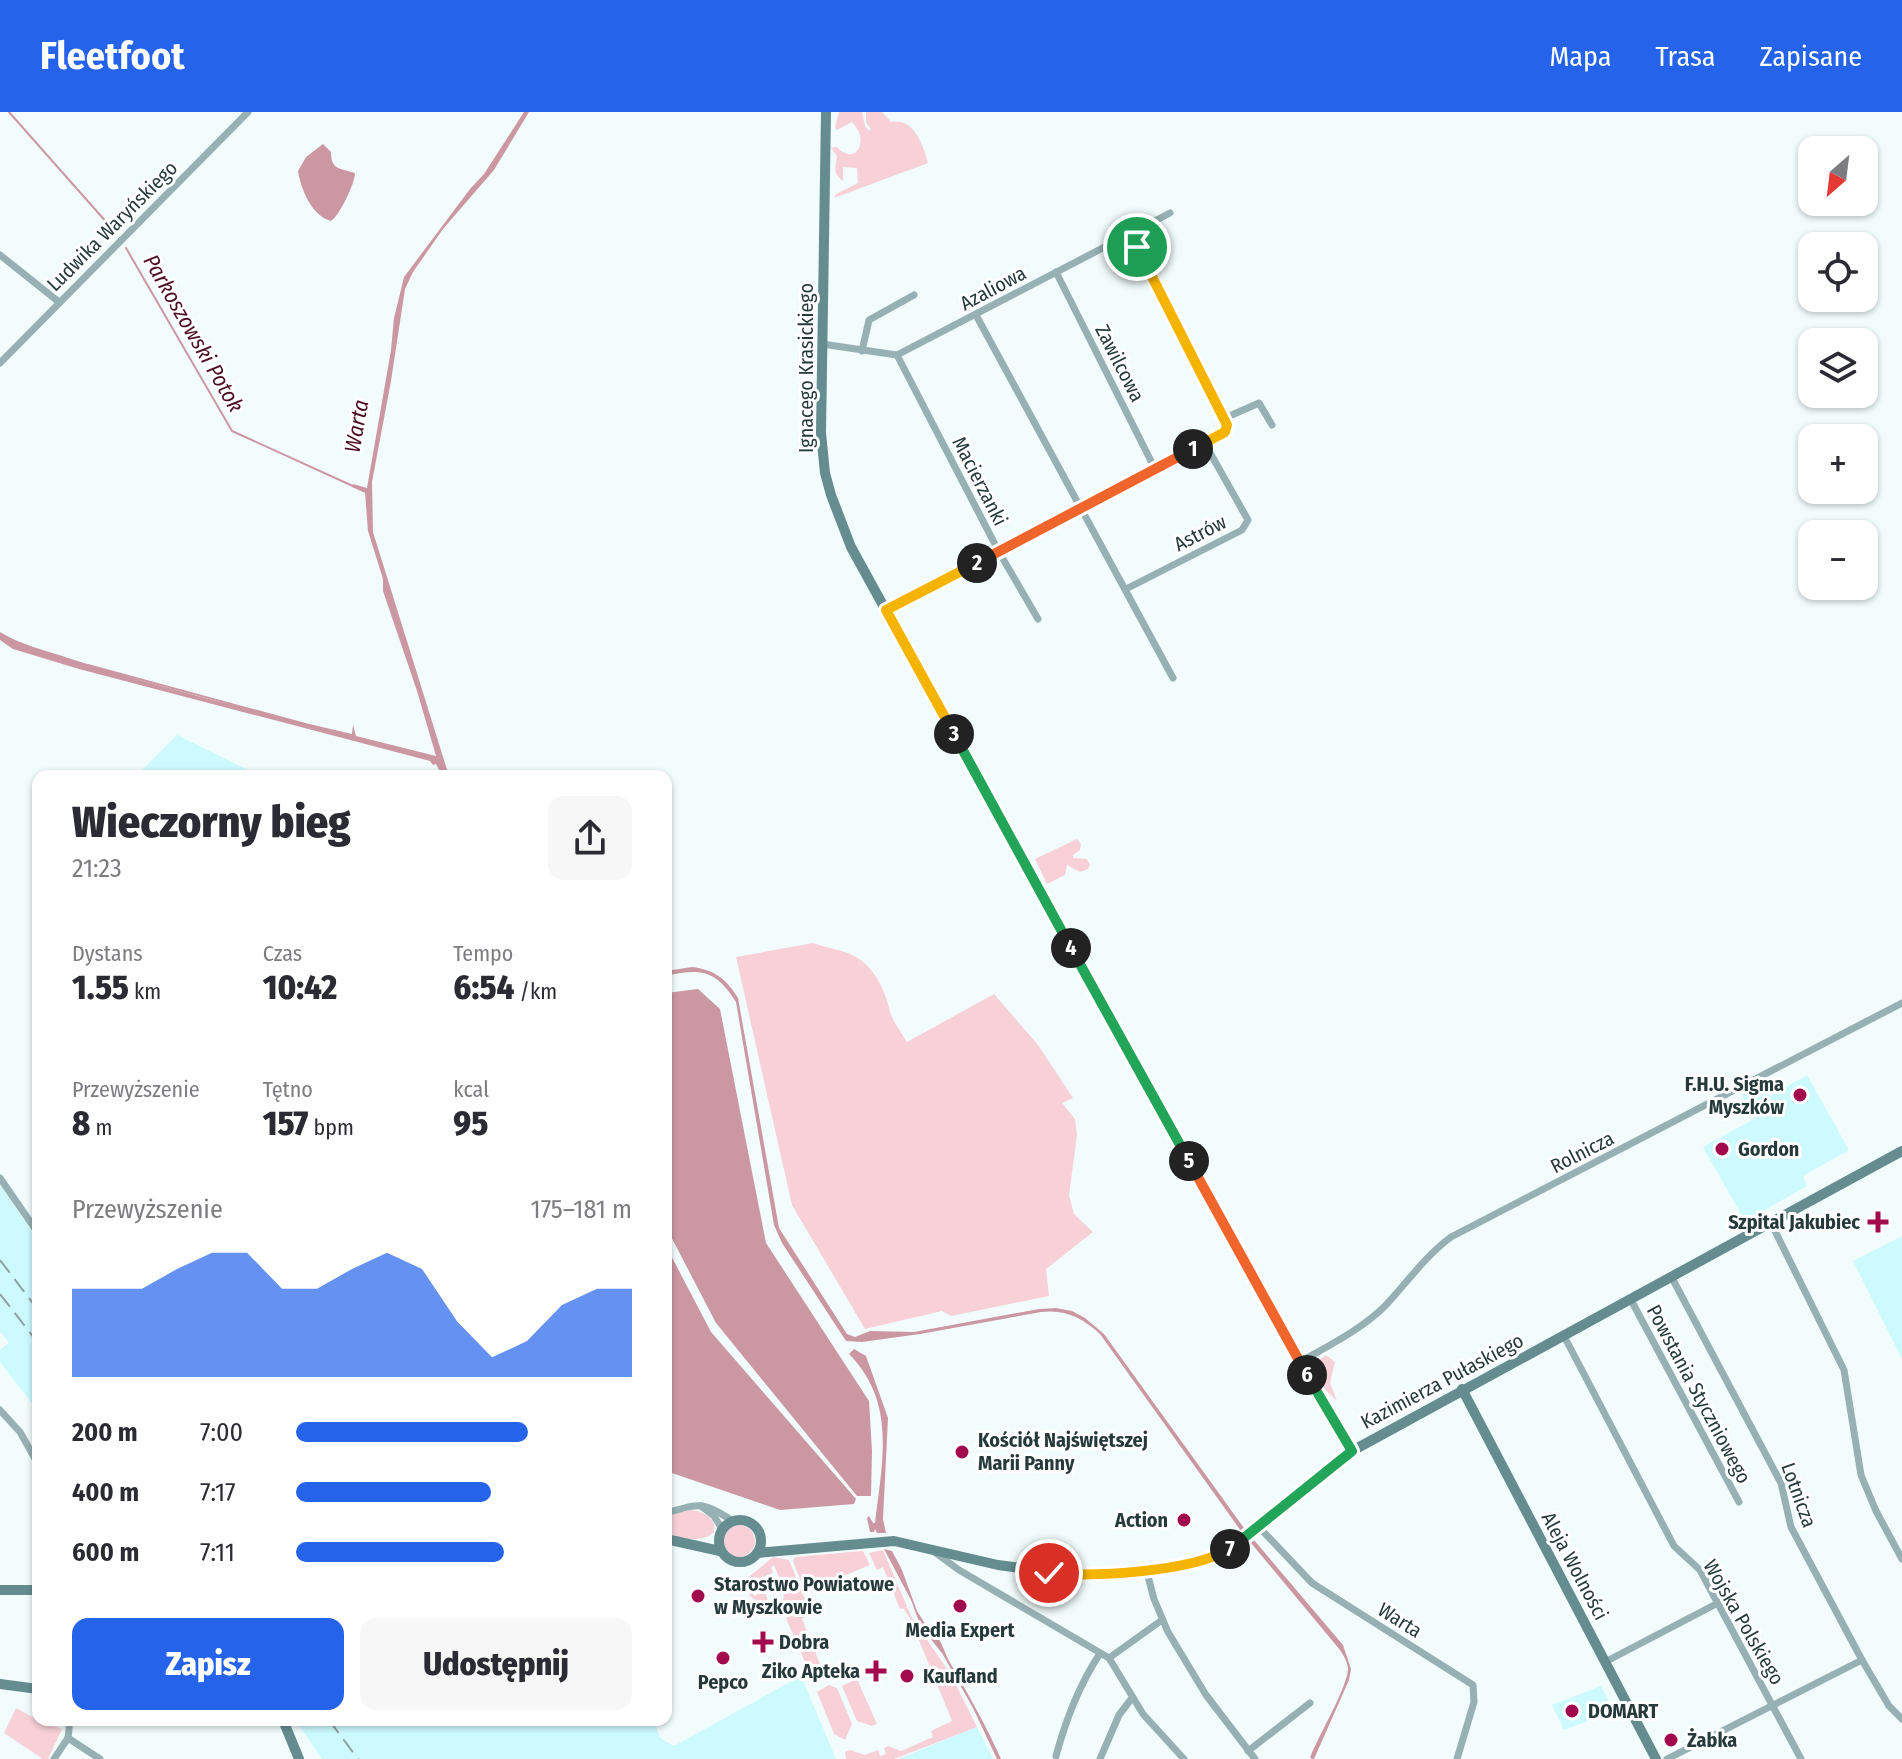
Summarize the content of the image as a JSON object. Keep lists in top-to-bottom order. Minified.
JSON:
{"streets":{"street":["Ludwika Waryńskiego","Azaliowa","Zawilcowa","Ignacego Krasickiego","Macierzanki","Astrów","Rolnicza","Kazimierza Pułaskiego","Powstania Styczniowego","Lotnicza","Aleja Wolności","Warta","Wojska Polskiego"]},"crossings":[["Azaliowa","Zawilcowa"],["Azaliowa","Macierzanki"],["Ignacego Krasickiego","Rolnicza"],["Ignacego Krasickiego","Kazimierza Pułaskiego"],["Kazimierza Pułaskiego","Powstania Styczniowego"],["Kazimierza Pułaskiego","Lotnicza"],["Kazimierza Pułaskiego","Aleja Wolności"],["Kazimierza Pułaskiego","Warta"],["Kazimierza Pułaskiego","Wojska Polskiego"]],"water":["Parkoszowski Potok","Warta"],"places":{"other":["F.H.U. Sigma Myszków","Gordon","Kościół Najświętszej Marii Panny","Action","Starostwo Powiatowe w Myszkowie","Media Expert","Pepco","Kaufland","DOMART","Żabka"],"health":["Szpital Jakubiec","Dobra","Ziko Apteka"]},"north":"bottom left","page":{"header":"Fleetfoot","nav":["Mapa","Trasa","Zapisane"],"map_buttons":["+","−"],"pins":["1","2","3","4","5","6","7"],"heading":["Wieczorny bieg","21:23"],"stats":[["Dystans","1.55 km"],["Czas","10:42"],["Tempo","6:54 /km"],["Przewyższenie","8 m"],["Tętno","157 bpm"],["kcal","95"]],"chart":["Przewyższenie","175–181 m"],"list":[{"name":"200 m","note":"7:00"},{"name":"400 m","note":"7:17"},{"name":"600 m","note":"7:11"}],"buttons":["Zapisz","Udostępnij"]}}
